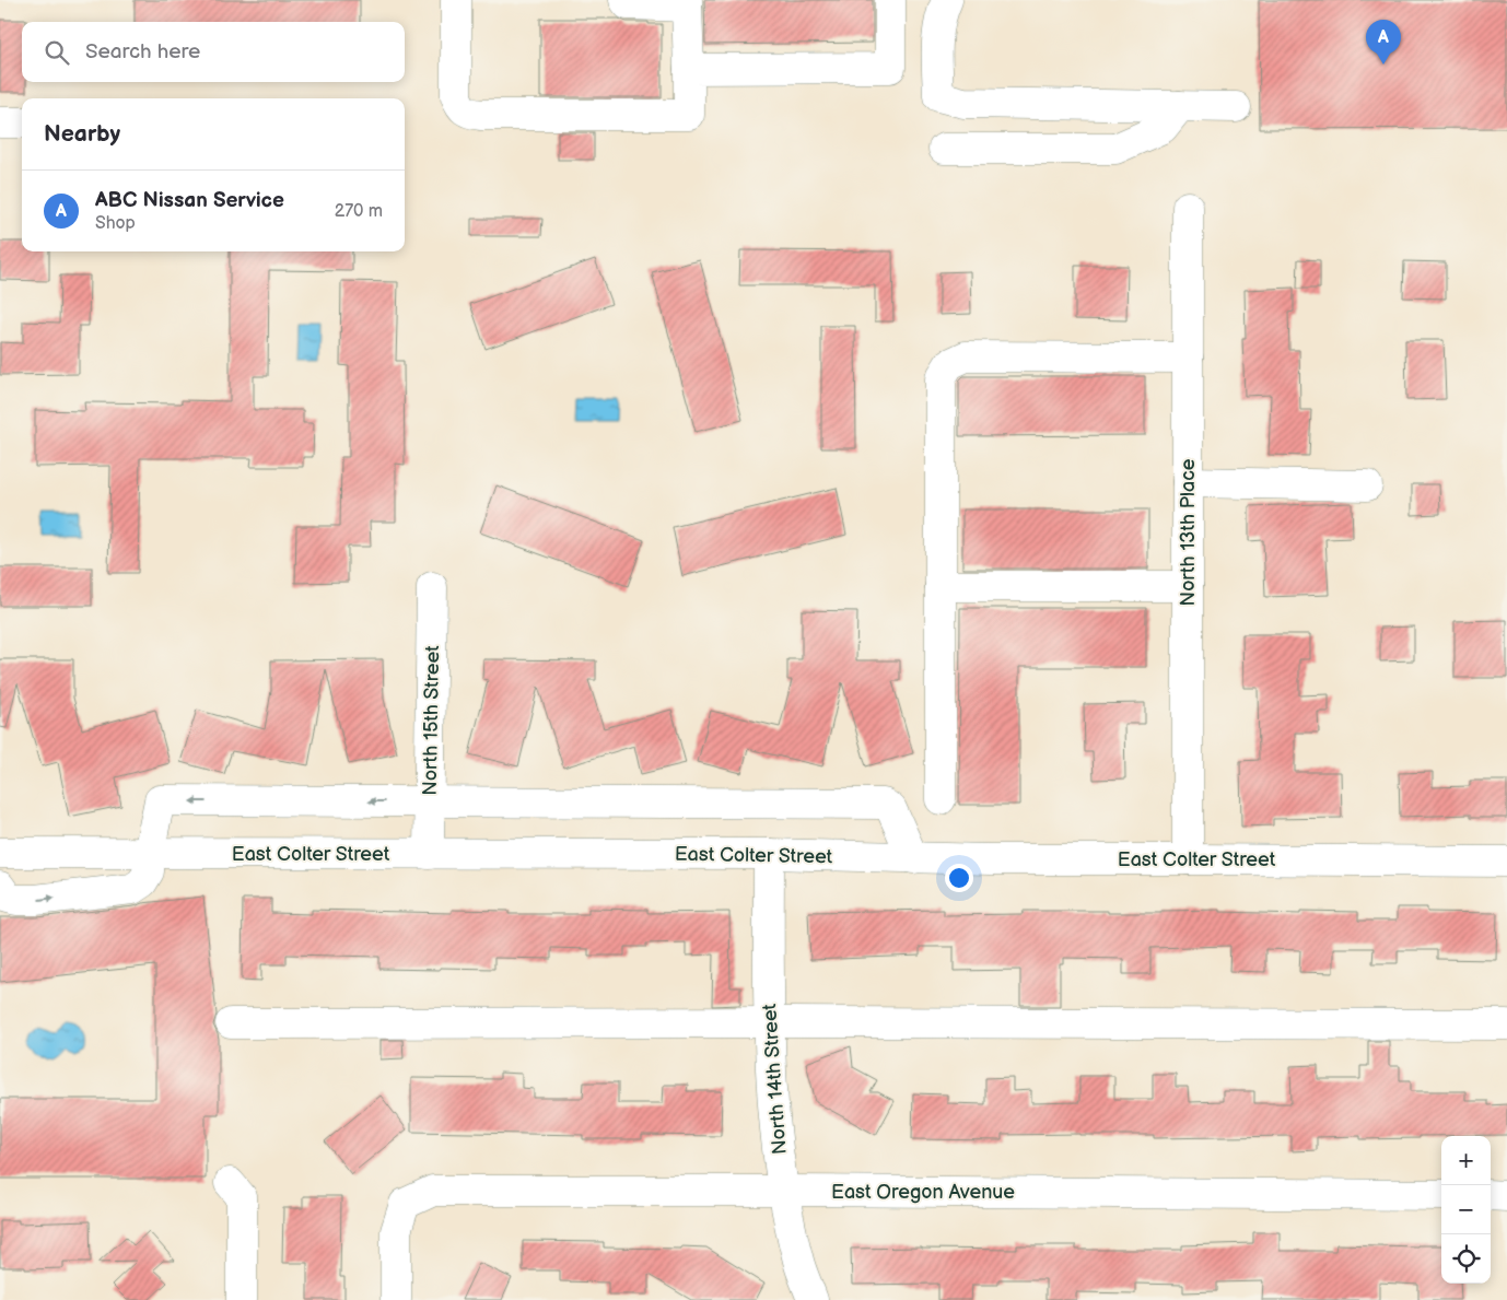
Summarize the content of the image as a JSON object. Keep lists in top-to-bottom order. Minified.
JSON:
{"streets":{"street":["North 13th Place","North 15th Street","East Colter Street","North 14th Street","East Oregon Avenue"]},"crossings":[["North 13th Place","East Colter Street"],["North 15th Street","East Colter Street"],["East Colter Street","North 14th Street"],["North 14th Street","East Oregon Avenue"]],"page":{"pins":"A","search":"Search here","heading":"Nearby","list":[{"mark":"A","name":"ABC Nissan Service","note":"Shop","value":"270 m"}],"map_buttons":["+","−"]}}
